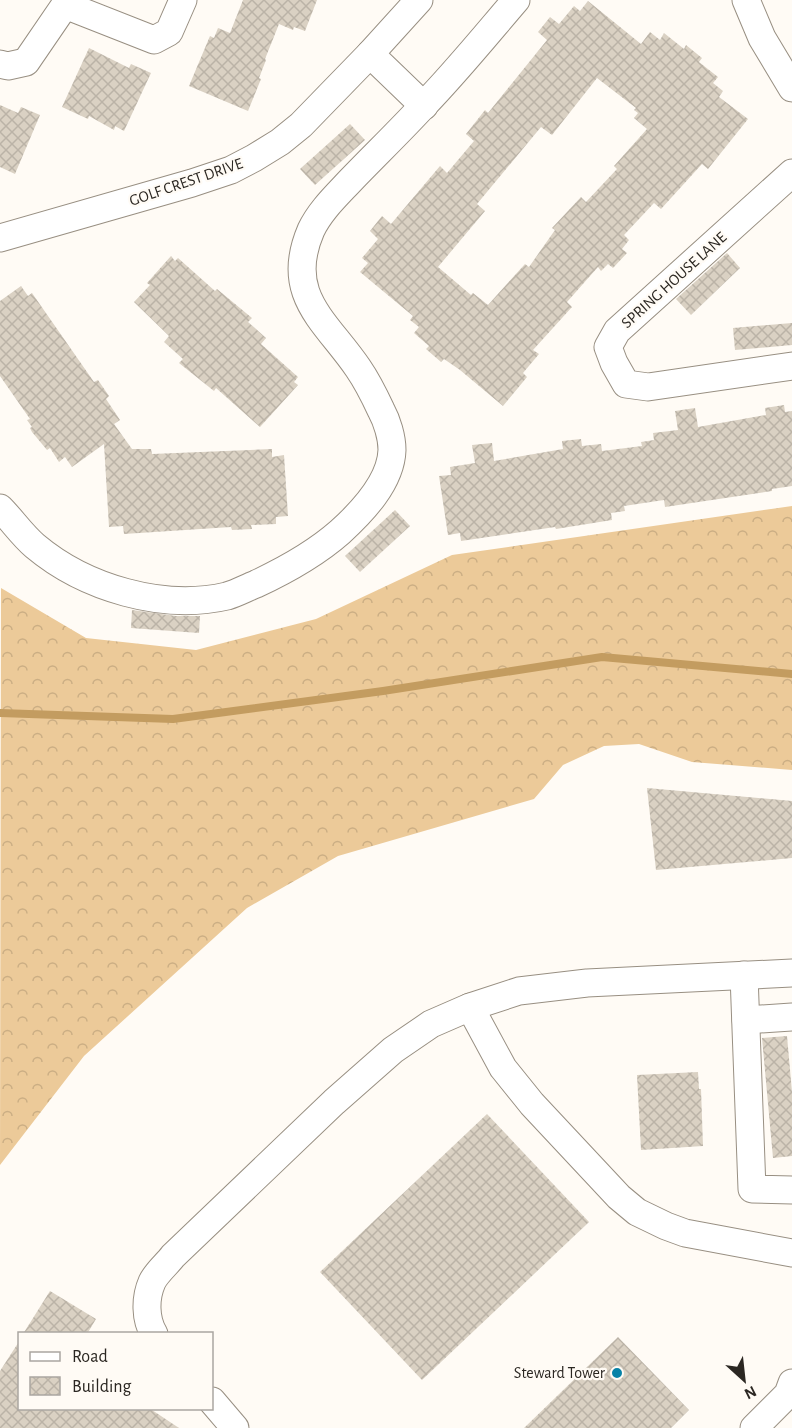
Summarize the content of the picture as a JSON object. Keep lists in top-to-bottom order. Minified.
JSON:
{"streets":{"street":["GOLF CREST DRIVE","SPRING HOUSE LANE"]},"places":["Steward Tower"],"legend":["Road","Building"],"north":"bottom right"}
